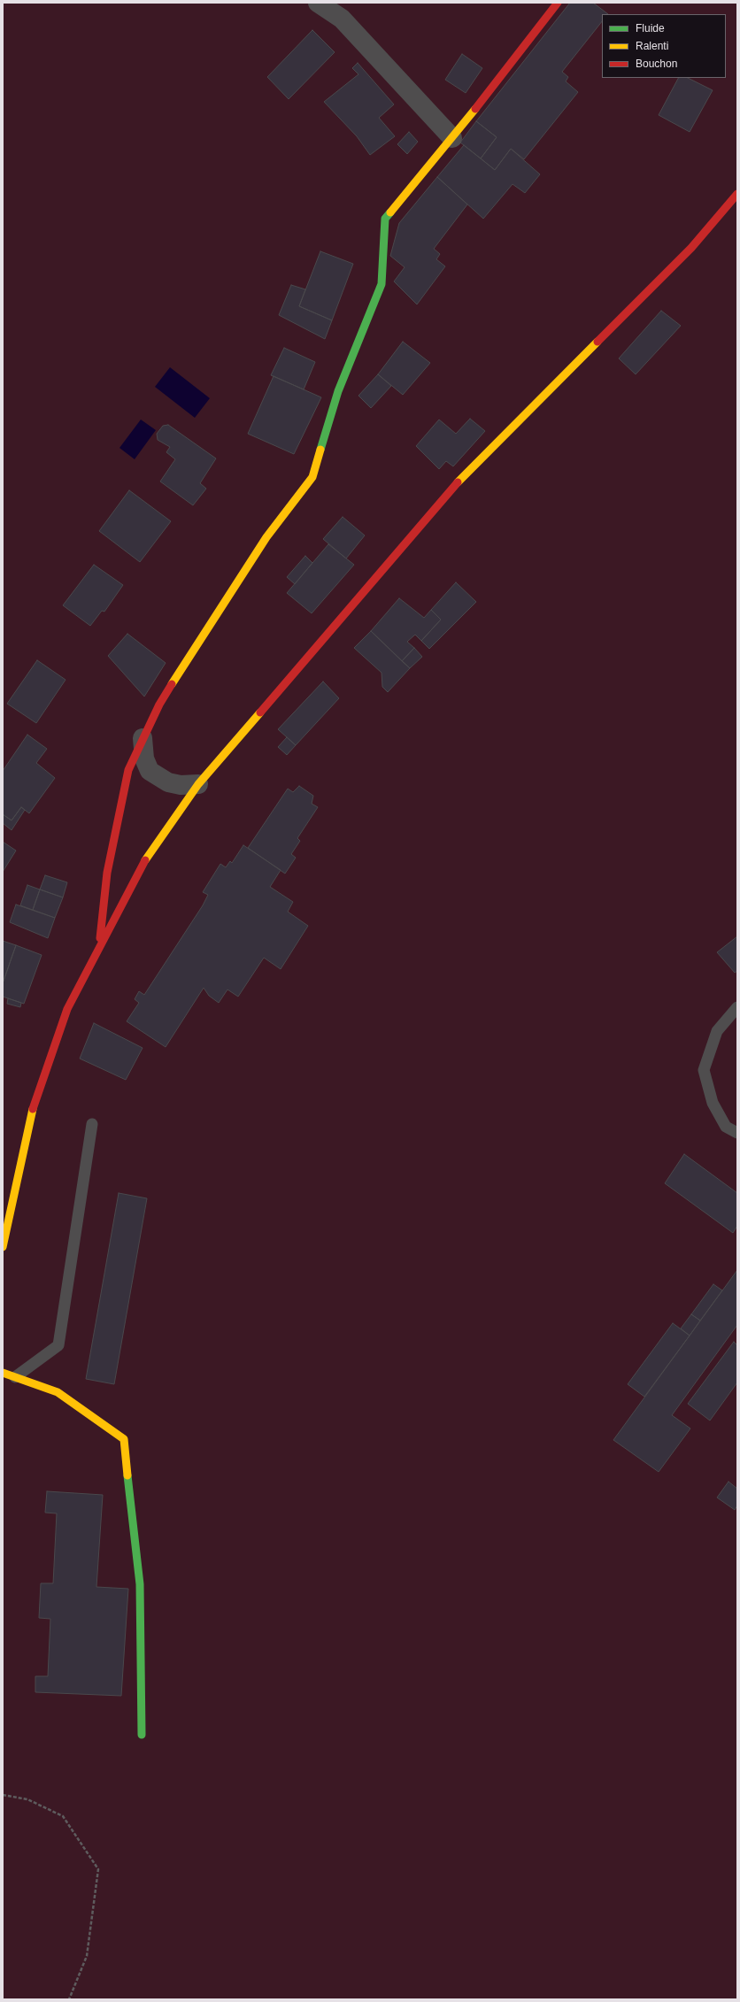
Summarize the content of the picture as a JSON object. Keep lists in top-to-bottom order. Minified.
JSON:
{"legend":["Fluide","Ralenti","Bouchon"]}
